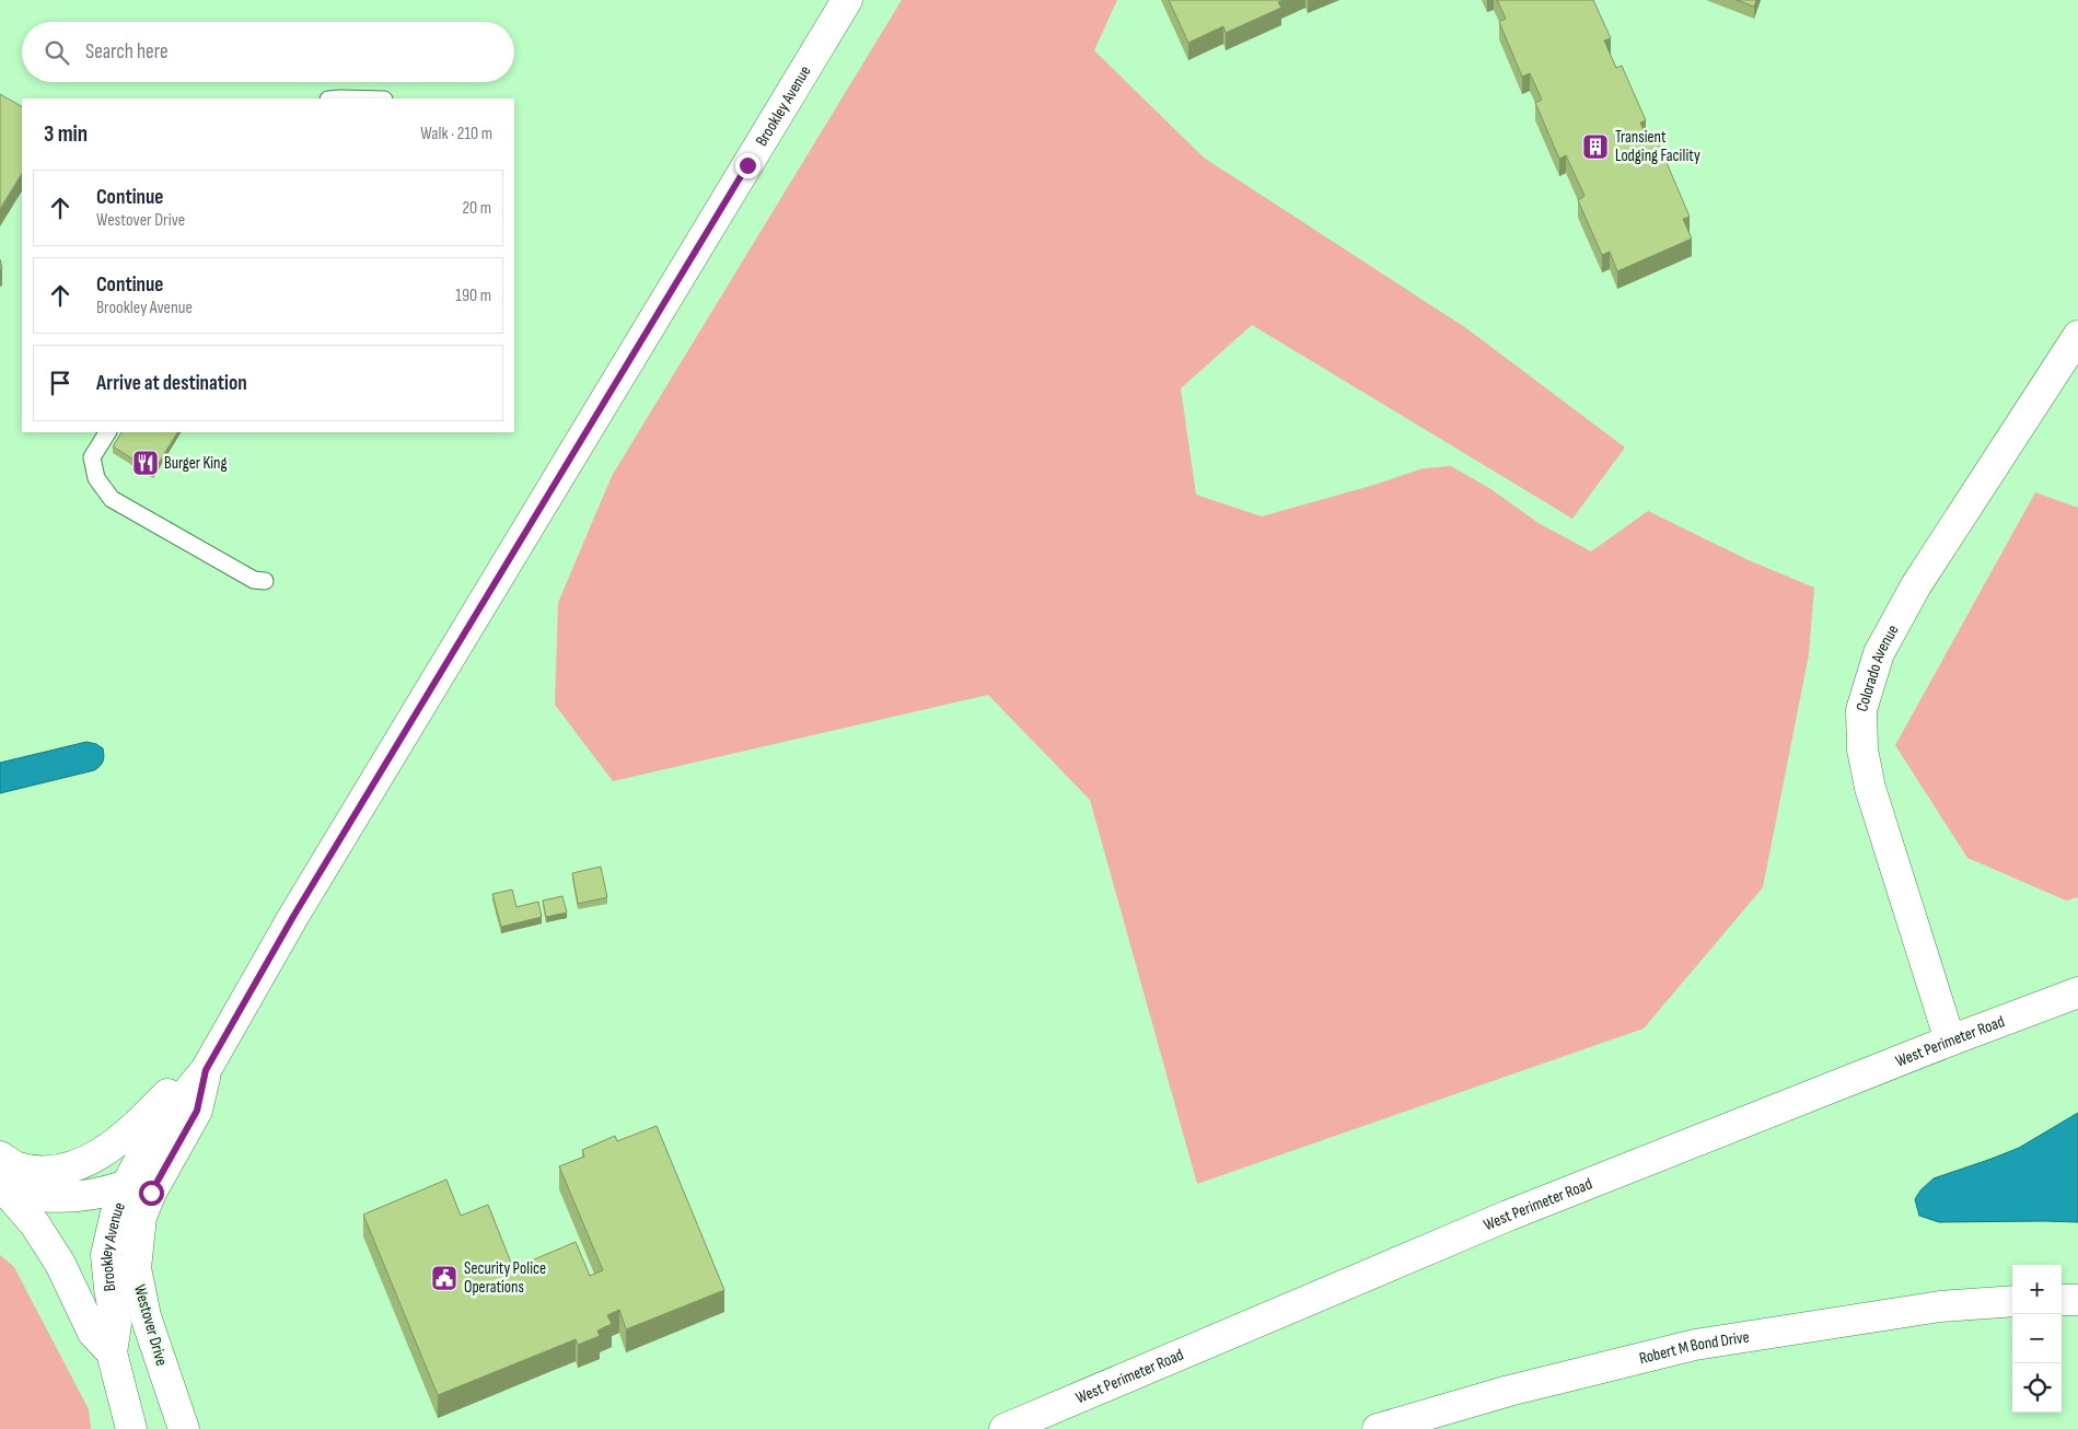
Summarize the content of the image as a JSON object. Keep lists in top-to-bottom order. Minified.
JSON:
{"streets":{"street":["Brookley Avenue","Colorado Avenue","West Perimeter Road","Westover Drive","Robert M Bond Drive"]},"crossings":[["Brookley Avenue","Westover Drive"],["Colorado Avenue","West Perimeter Road"]],"places":{"building":["Transient Lodging Facility"],"restaurant":["Burger King"],"public building":["Security Police Operations"]},"page":{"search":"Search here","heading":["3 min","Walk · 210 m"],"list":[["Continue","Westover Drive","20 m"],["Continue","Brookley Avenue","190 m"],"Arrive at destination"],"map_buttons":["+","−"]}}
